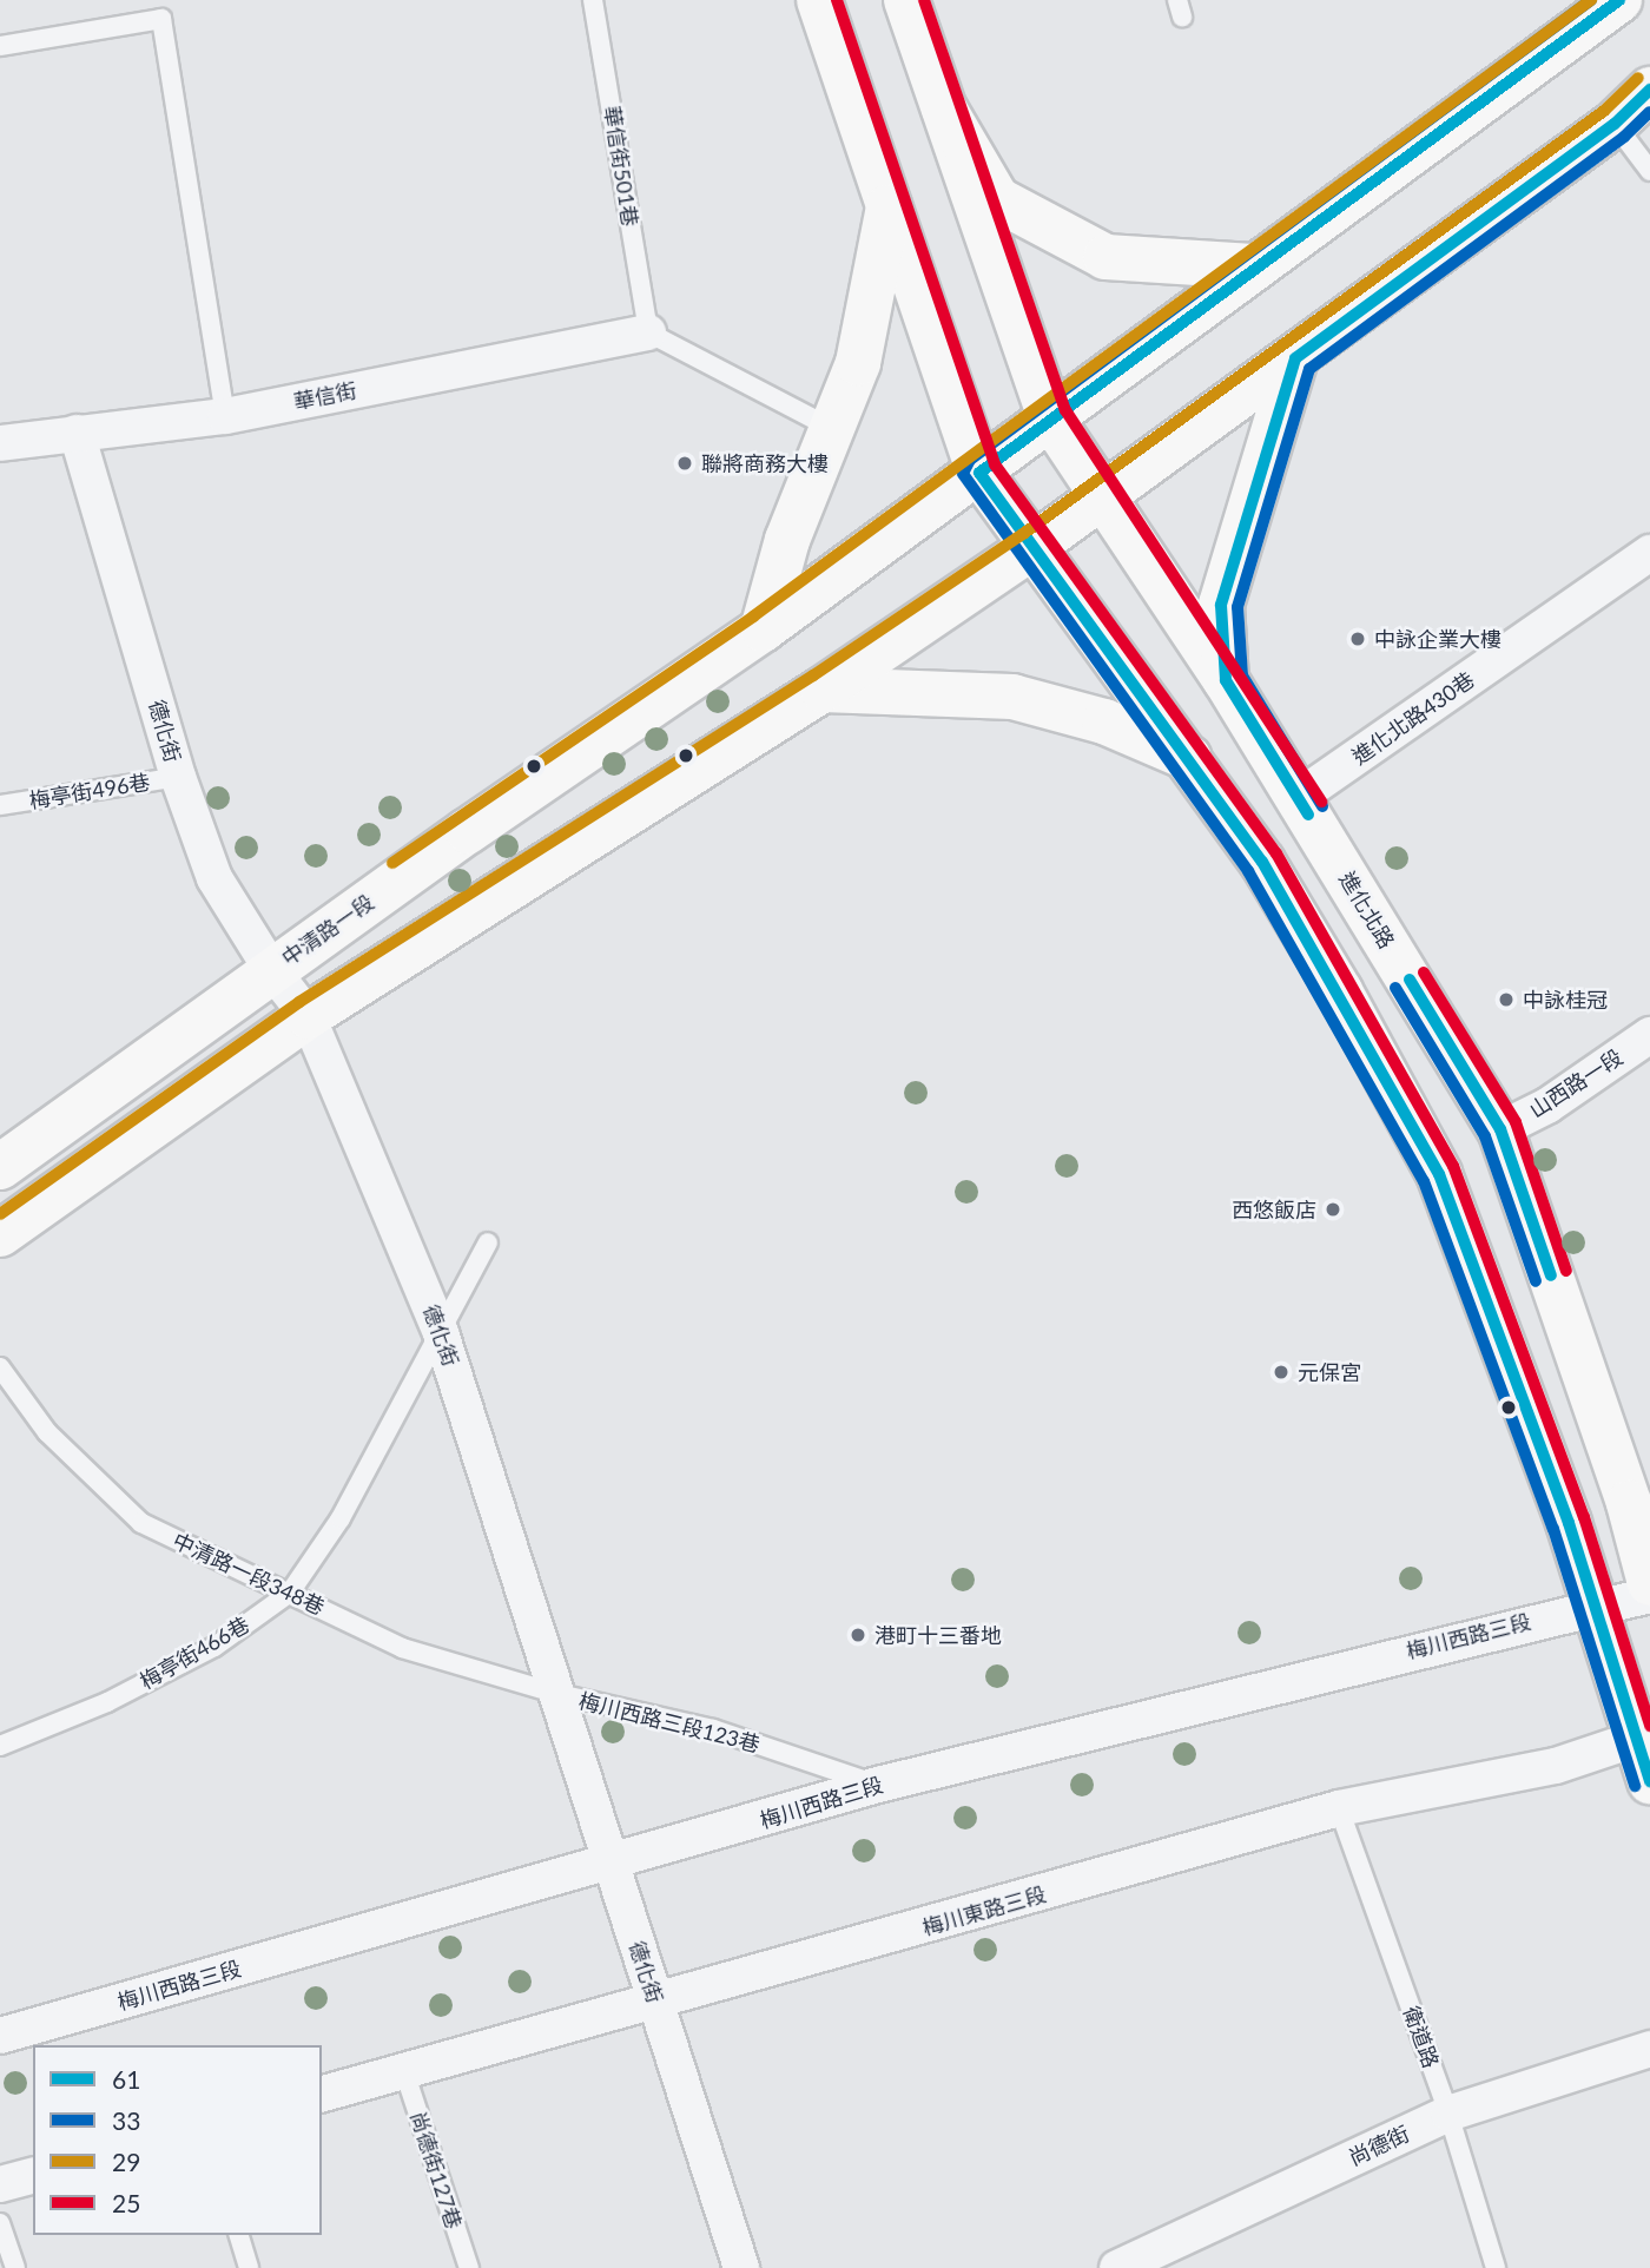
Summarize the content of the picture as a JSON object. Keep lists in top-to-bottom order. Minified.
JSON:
{"streets":{"main road":["進化北路","中清路一段"],"street":["華信街","進化北路430巷","德化街","山西路一段","梅川西路三段","梅川東路三段","尚德街"],"lane":["華信街501巷","梅亭街496巷","中清路一段348巷","梅亭街466巷","梅川西路三段123巷","衛道路","尚德街127巷"]},"crossings":[["華信街501巷","華信街"],["華信街","德化街"],["進化北路430巷","進化北路"],["德化街","梅亭街496巷"],["德化街","中清路一段"],["德化街","中清路一段348巷"],["德化街","梅川西路三段"],["德化街","梅亭街466巷"],["德化街","梅川西路三段123巷"],["德化街","梅川東路三段"],["進化北路","中清路一段"],["進化北路","山西路一段"],["中清路一段348巷","梅亭街466巷"],["中清路一段348巷","梅川西路三段123巷"],["梅川西路三段","梅川西路三段123巷"],["梅川東路三段","衛道路"],["梅川東路三段","尚德街127巷"],["衛道路","尚德街"]],"places":["聯將商務大樓","中詠企業大樓","中詠桂冠","西悠飯店","元保宮","港町十三番地"],"lines":["transit line 61","transit line 33","transit line 29","transit line 25"],"legend":["61","33","29","25"]}
